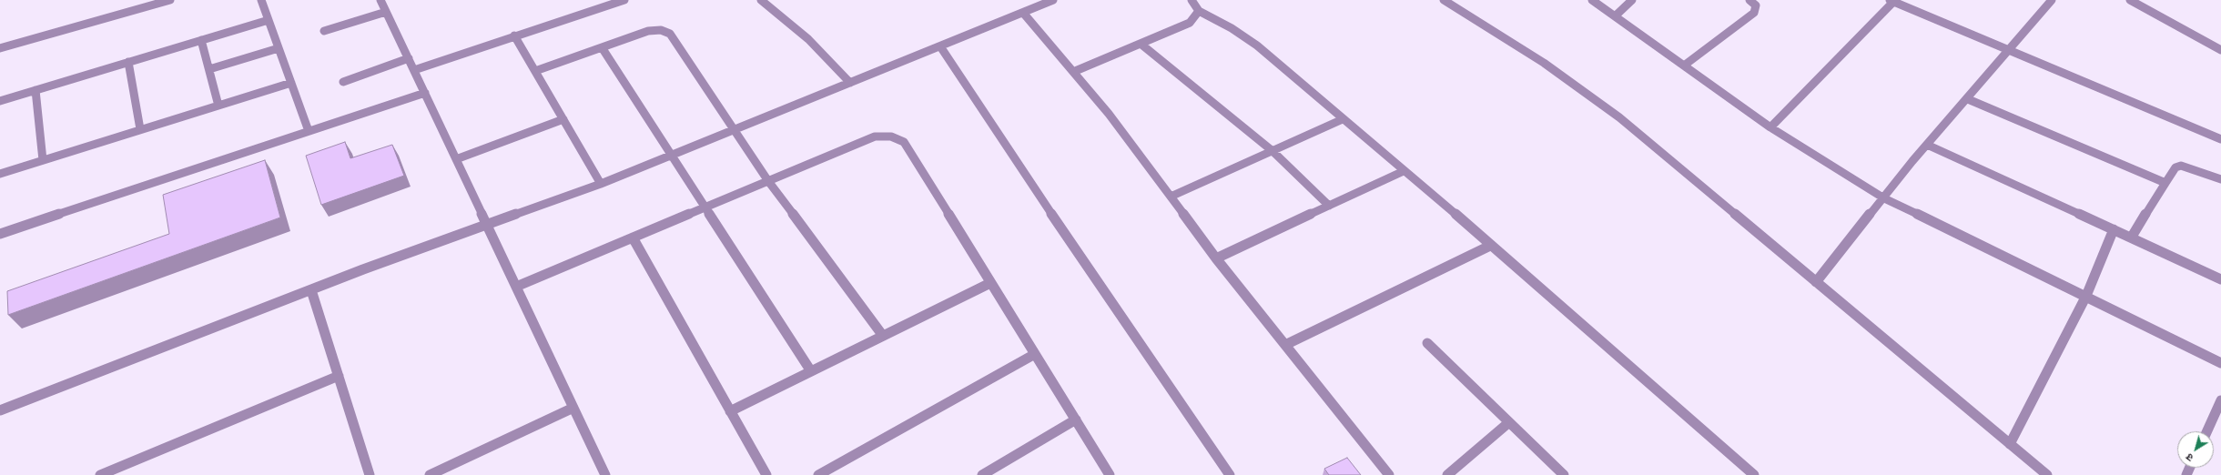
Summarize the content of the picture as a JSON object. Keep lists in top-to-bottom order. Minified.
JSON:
{"north":"bottom left"}
